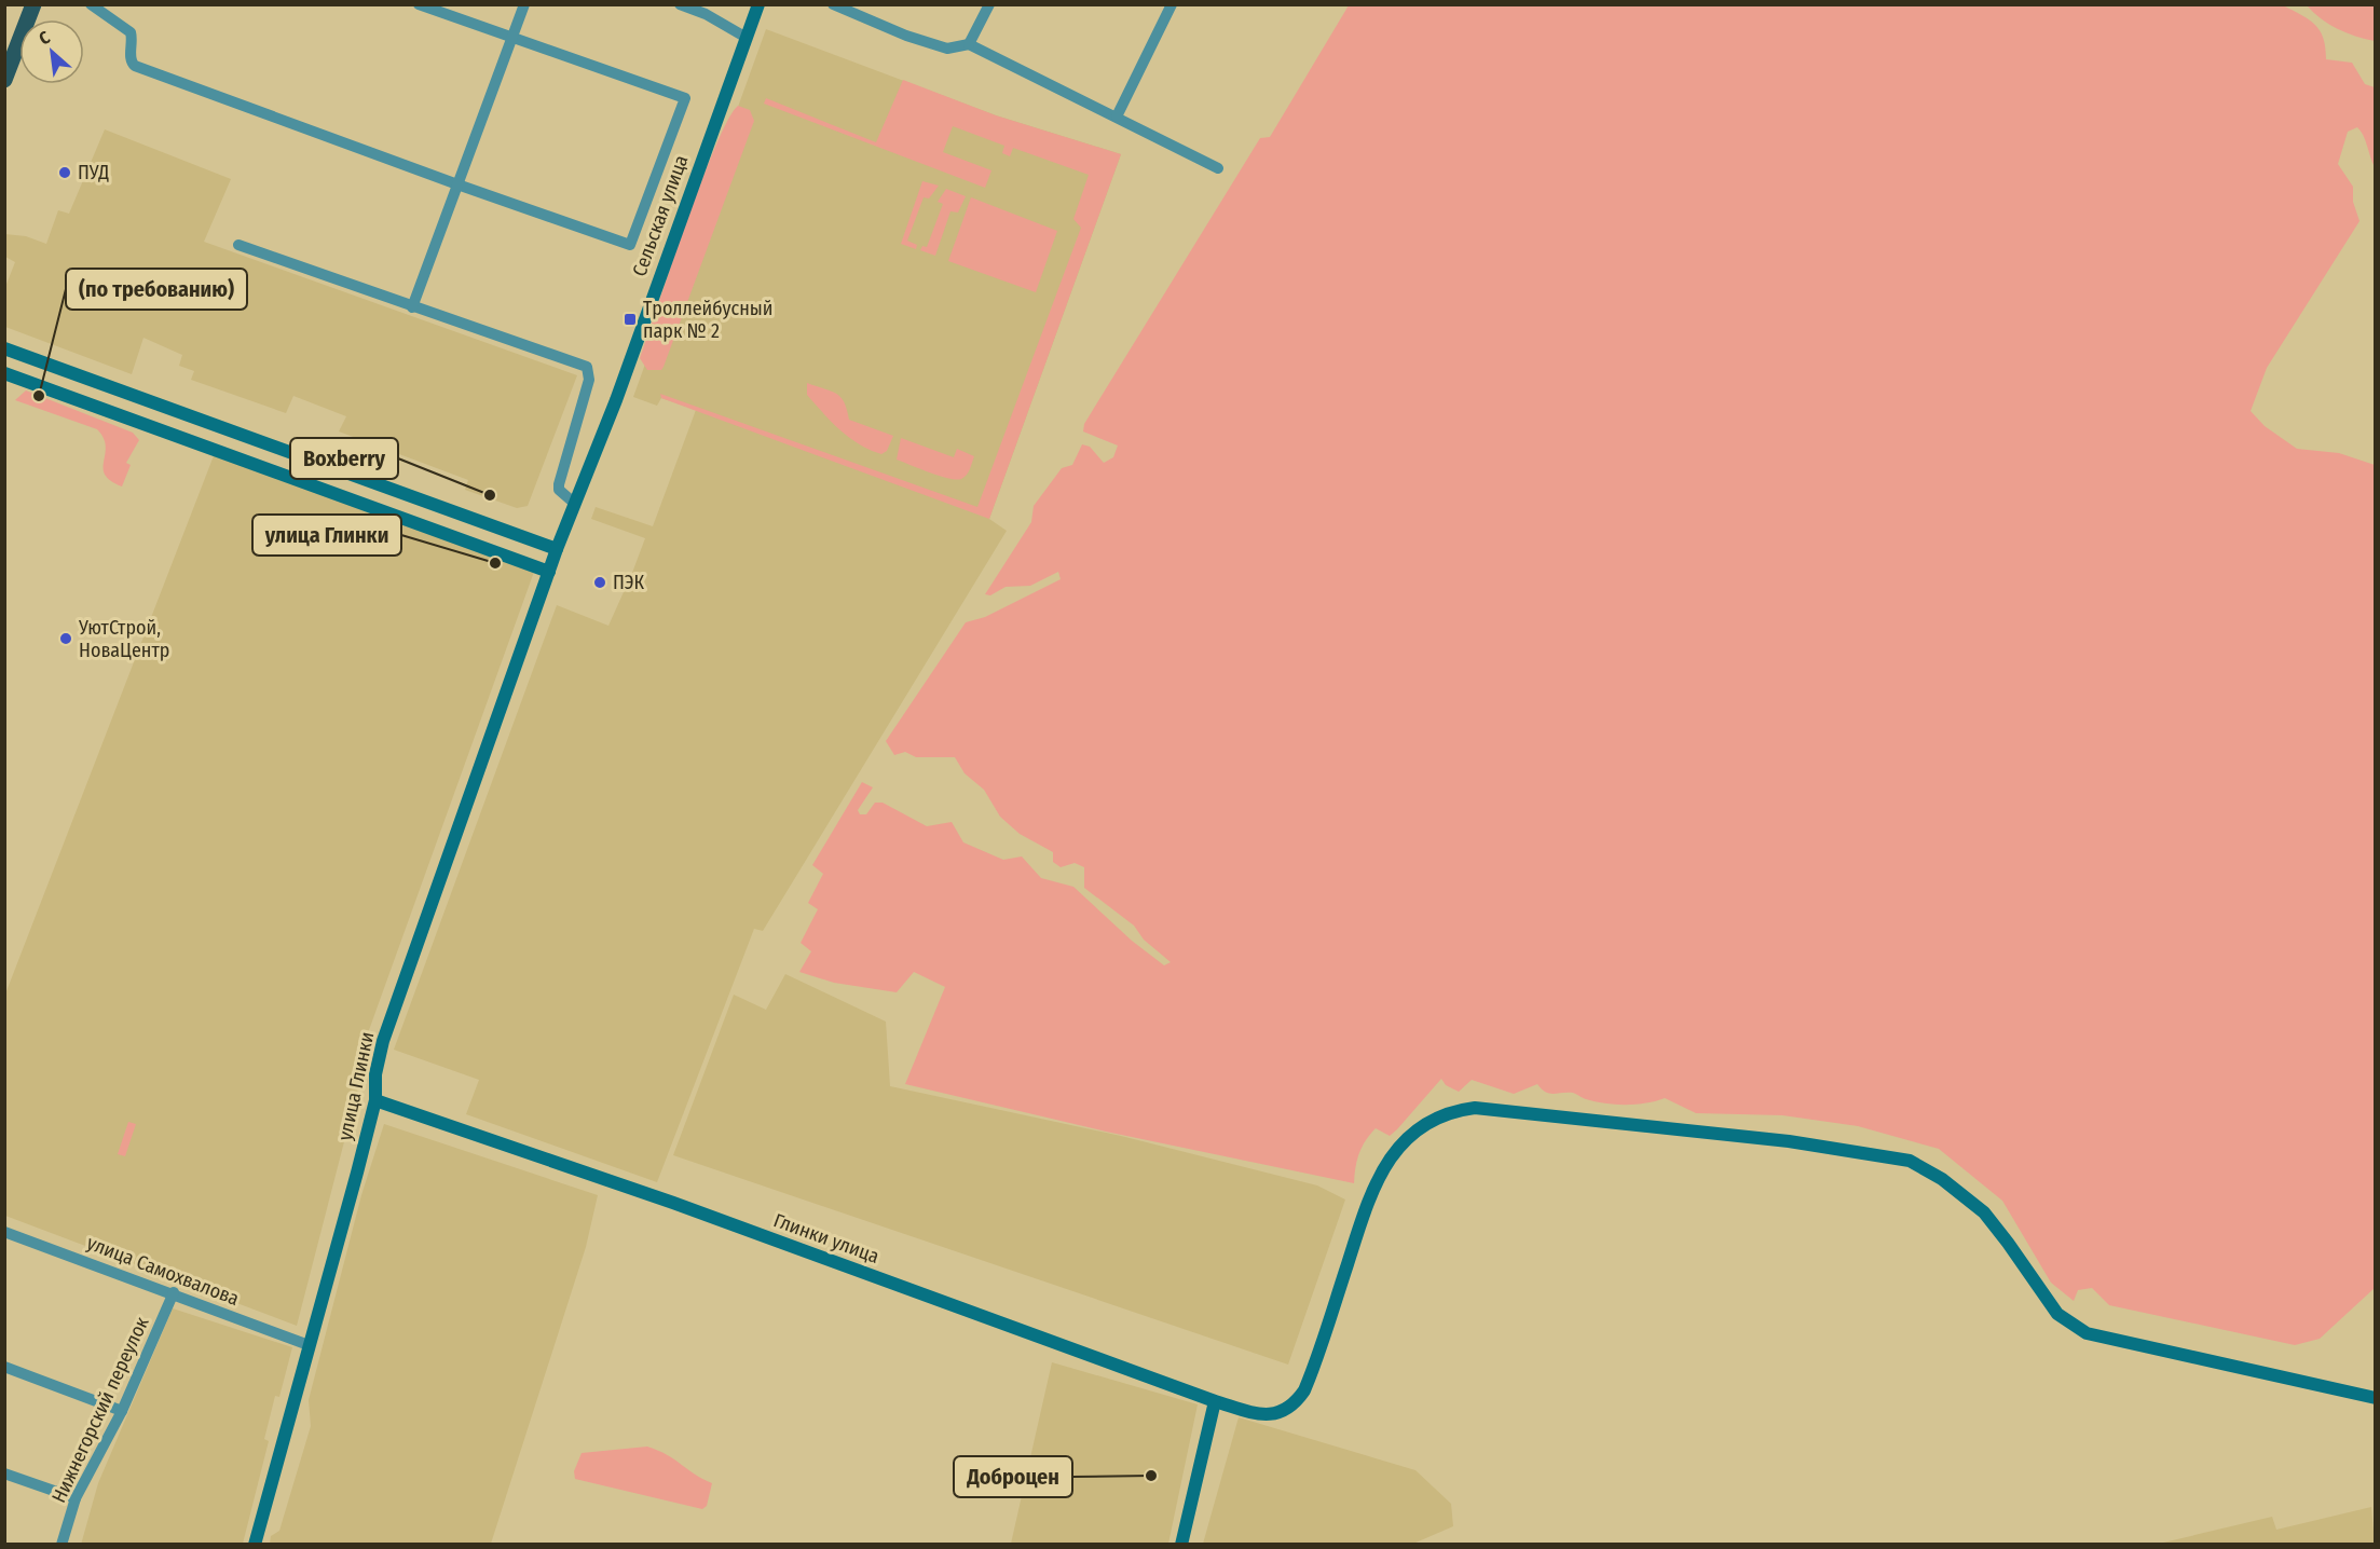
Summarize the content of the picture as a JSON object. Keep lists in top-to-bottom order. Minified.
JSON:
{"streets":{"main road":["Сельская улица","улица Глинки","Глинки улица"],"street":["улица Самохвалова","Нижнегорский переулок"]},"crossings":[["Сельская улица","улица Глинки"],["улица Глинки","Глинки улица"],["улица Глинки","улица Самохвалова"],["улица Самохвалова","Нижнегорский переулок"]],"places":{"other":["ПУД","(по требованию)","Boxberry","улица Глинки","ПЭК","УютСтрой, НоваЦентр","Доброцен"],"transit":["Троллейбусный парк № 2"]},"north":"top left"}
